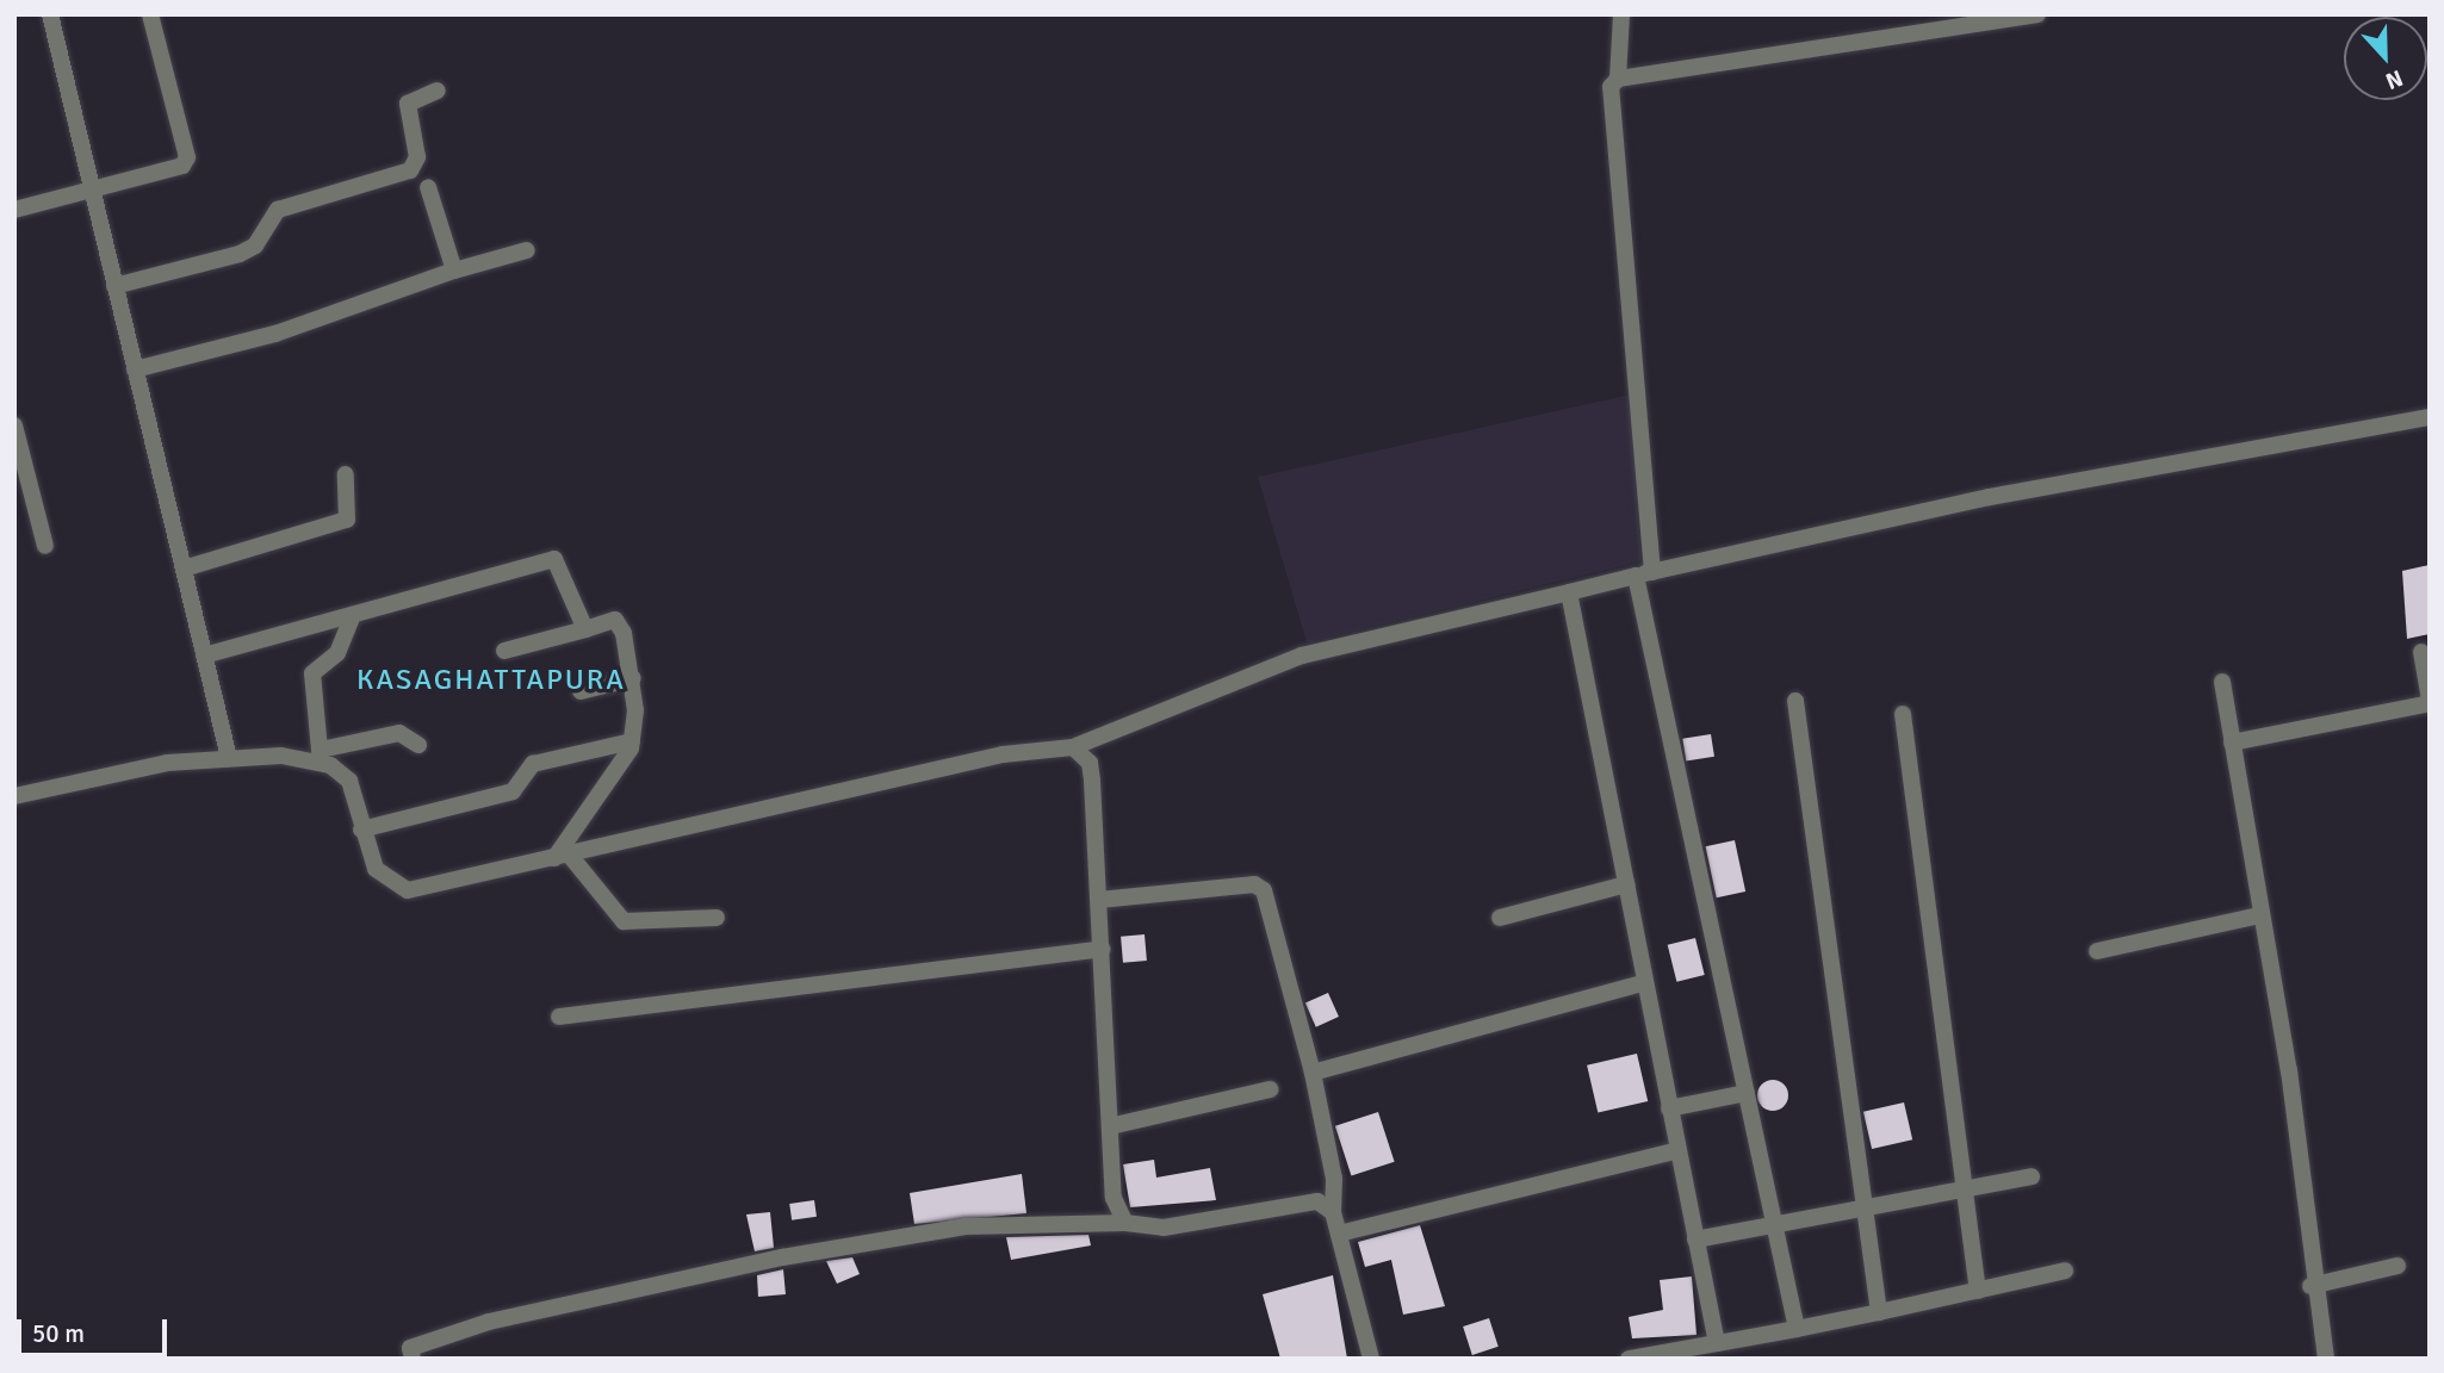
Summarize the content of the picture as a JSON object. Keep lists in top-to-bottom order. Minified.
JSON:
{"districts":["KASAGHATTAPURA"],"scale_bar":"50 m","north":"bottom"}
